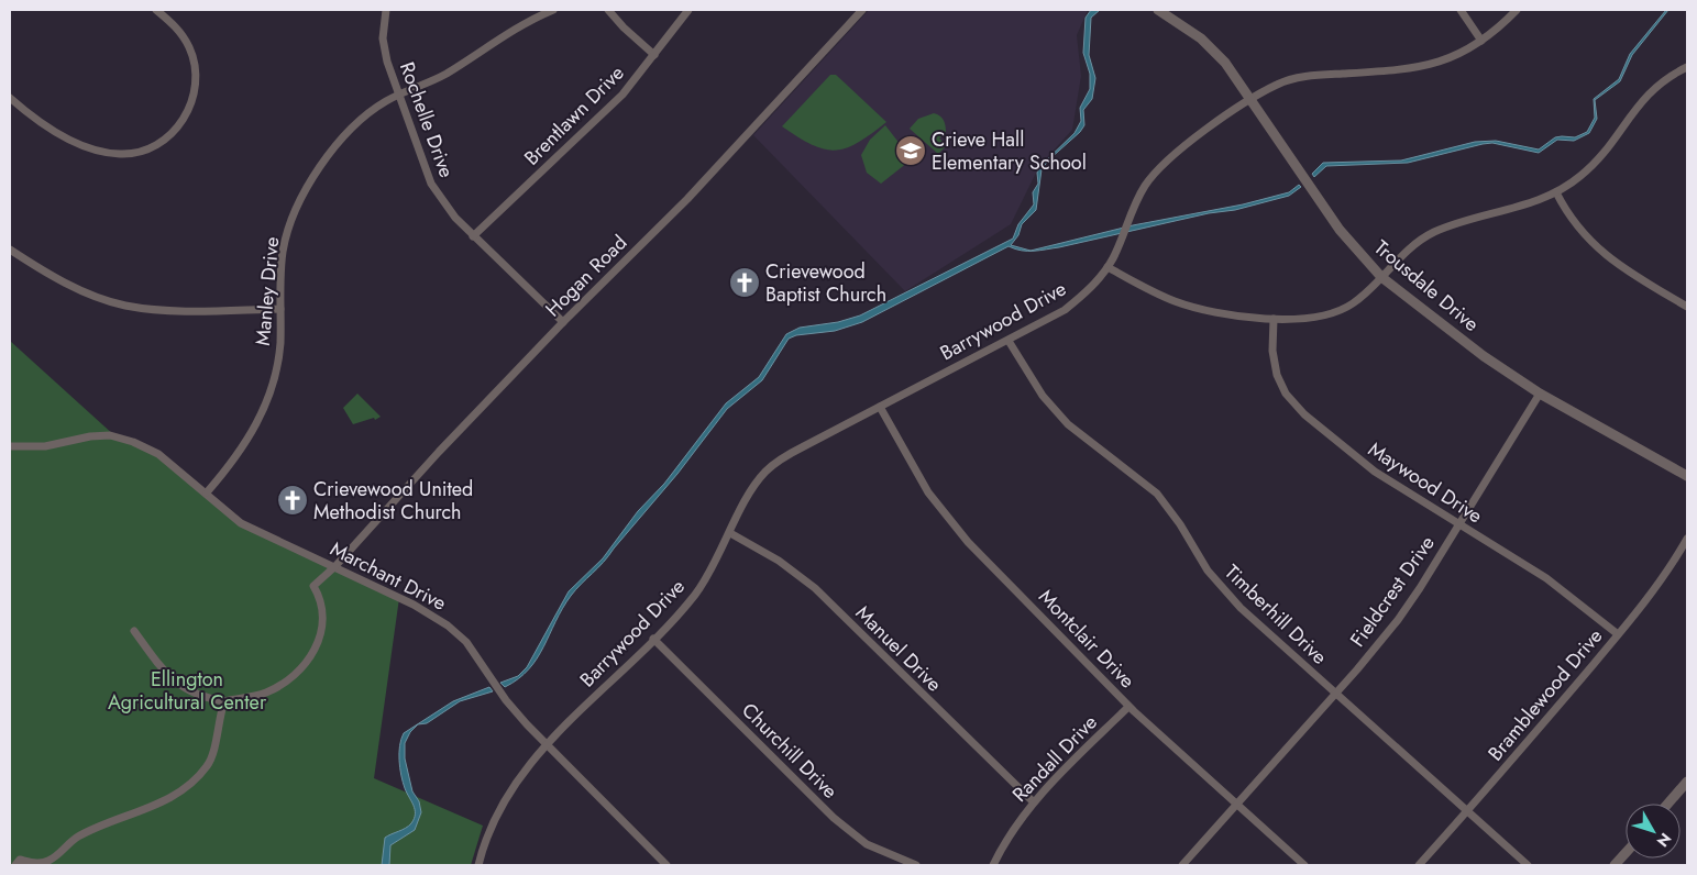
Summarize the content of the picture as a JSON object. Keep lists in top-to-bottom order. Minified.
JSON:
{"streets":{"street":["Brentlawn Drive","Rochelle Drive","Hogan Road","Trousdale Drive","Manley Drive","Barrywood Drive","Maywood Drive","Marchant Drive","Fieldcrest Drive","Timberhill Drive","Montclair Drive","Manuel Drive","Bramblewood Drive","Churchill Drive","Randall Drive"]},"crossings":[["Brentlawn Drive","Rochelle Drive"],["Rochelle Drive","Hogan Road"],["Rochelle Drive","Manley Drive"],["Hogan Road","Marchant Drive"],["Trousdale Drive","Barrywood Drive"],["Trousdale Drive","Fieldcrest Drive"],["Manley Drive","Marchant Drive"],["Barrywood Drive","Marchant Drive"],["Barrywood Drive","Timberhill Drive"],["Barrywood Drive","Montclair Drive"],["Barrywood Drive","Manuel Drive"],["Barrywood Drive","Churchill Drive"],["Maywood Drive","Fieldcrest Drive"],["Maywood Drive","Bramblewood Drive"],["Fieldcrest Drive","Timberhill Drive"],["Fieldcrest Drive","Montclair Drive"],["Timberhill Drive","Bramblewood Drive"],["Montclair Drive","Randall Drive"],["Manuel Drive","Randall Drive"]],"parks":["Ellington Agricultural Center"],"places":{"school or university":["Crieve Hall Elementary School"],"church":["Crievewood Baptist Church","Crievewood United Methodist Church"]},"north":"bottom right"}
